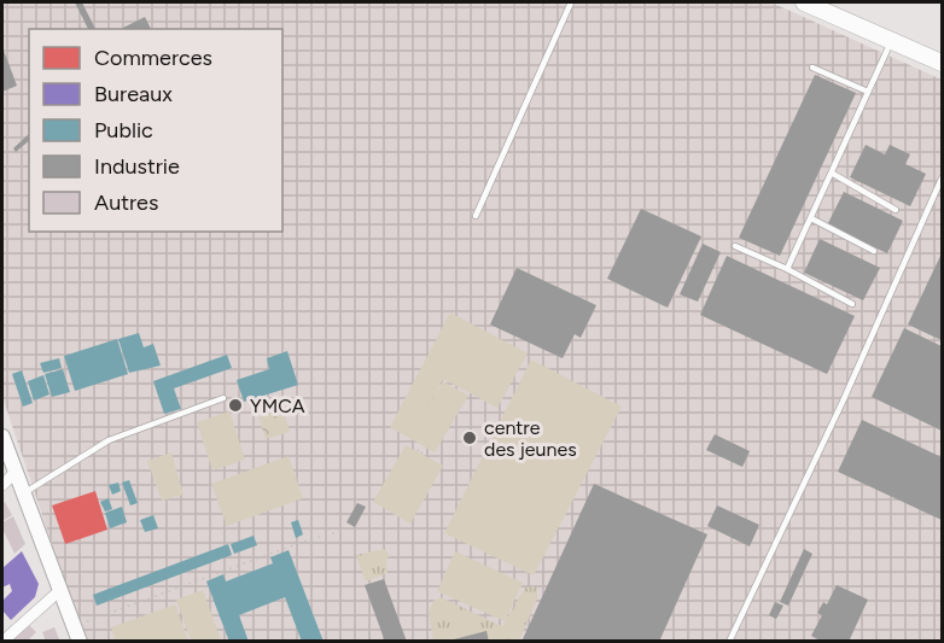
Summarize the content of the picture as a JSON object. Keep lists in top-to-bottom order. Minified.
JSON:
{"places":["YMCA","centre des jeunes"],"legend":["Commerces","Bureaux","Public","Industrie","Autres"]}
